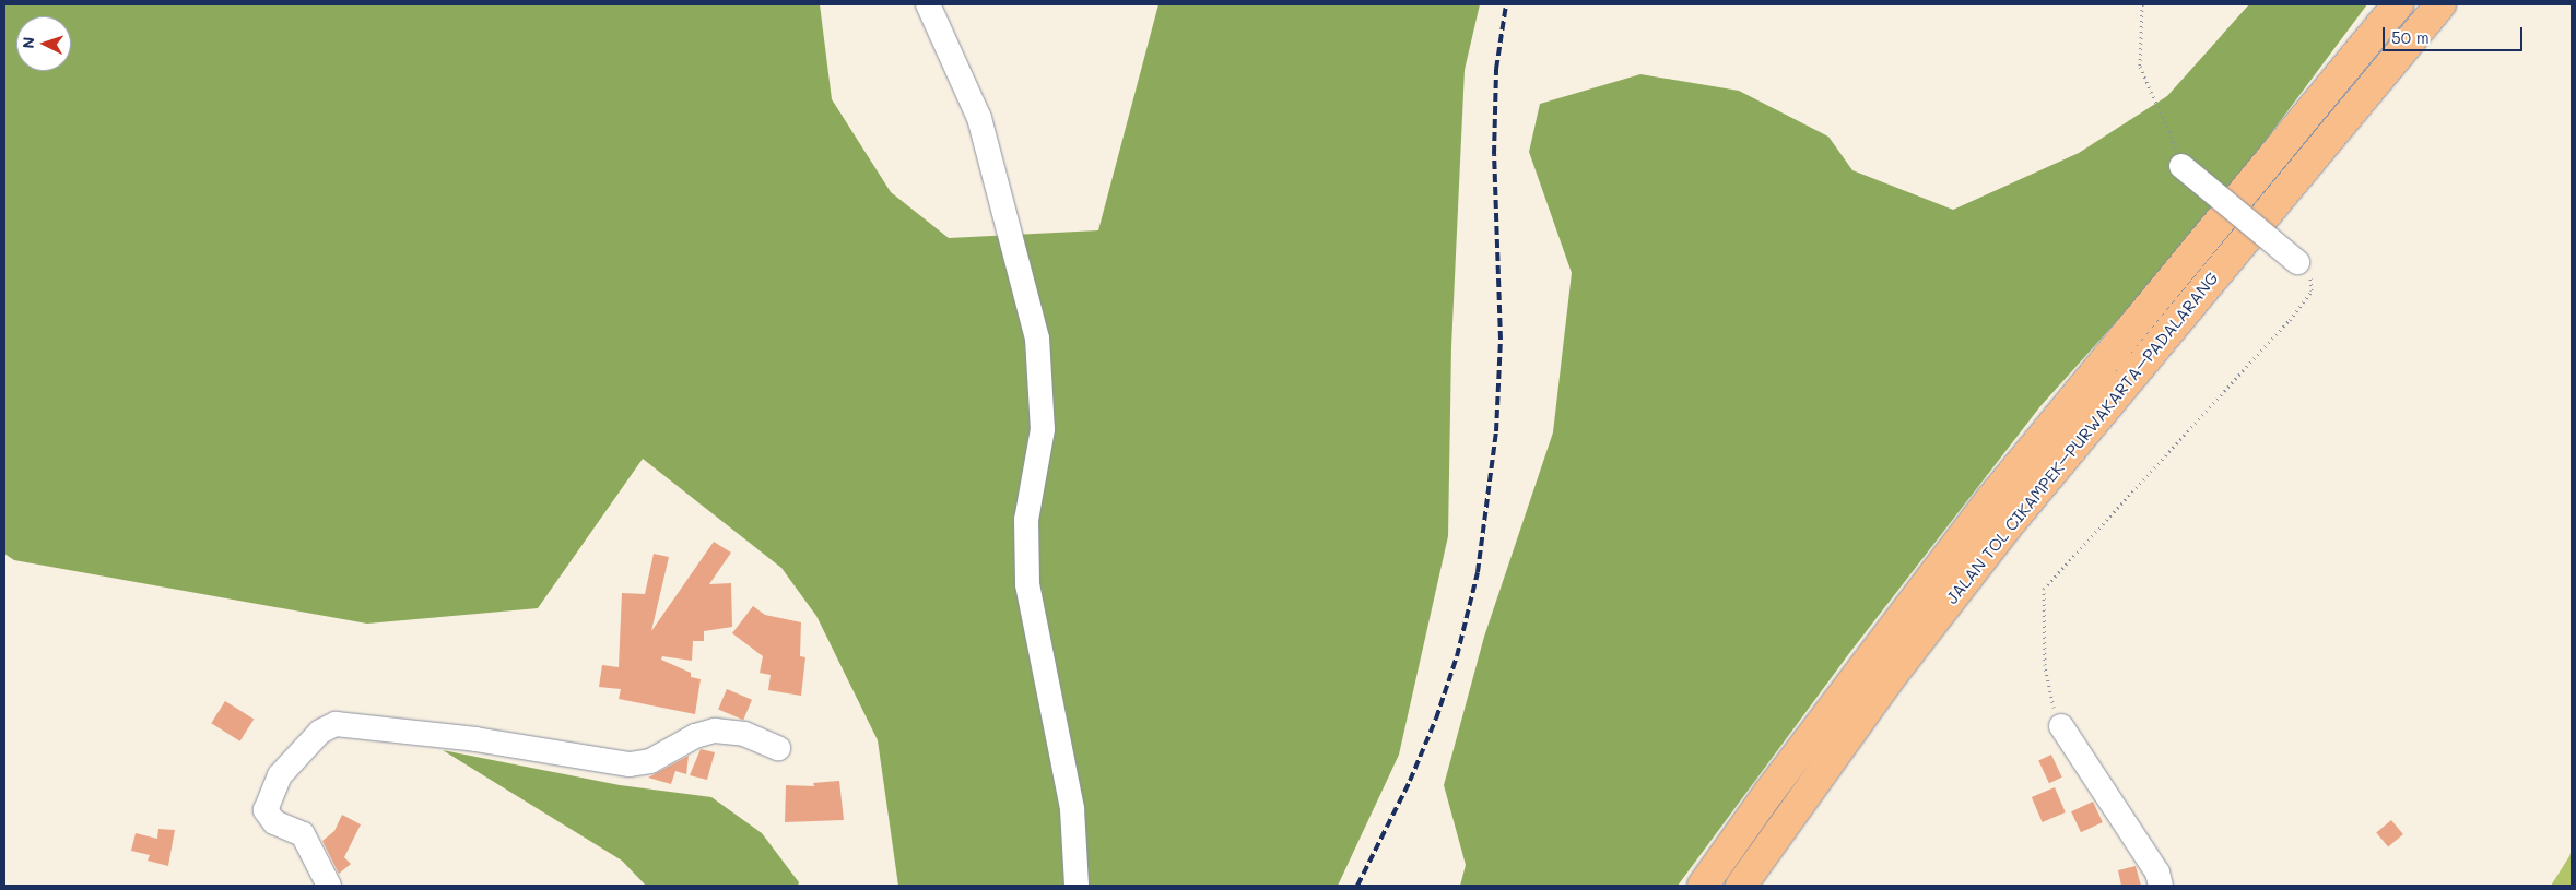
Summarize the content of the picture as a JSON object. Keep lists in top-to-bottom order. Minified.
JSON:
{"streets":{"highway":["JALAN TOL CIKAMPEK–PURWAKARTA–PADALARANG"]},"scale_bar":"50 m","north":"left"}
